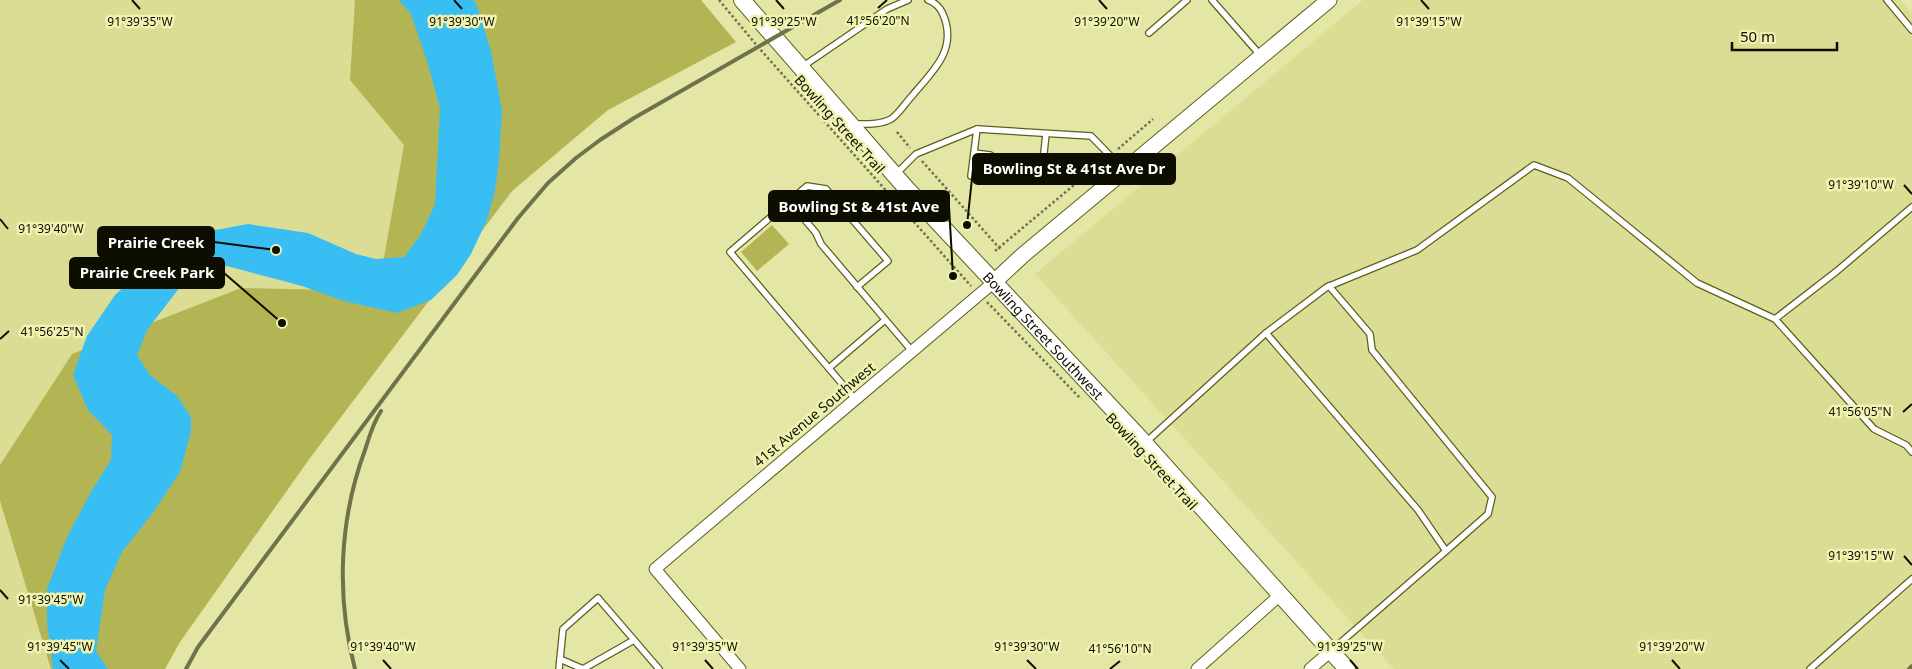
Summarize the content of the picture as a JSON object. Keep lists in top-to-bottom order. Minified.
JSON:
{"streets":{"main road":["Bowling Street Southwest"],"street":["41st Avenue Southwest"],"path":["Bowling Street Trail"]},"crossings":[["Bowling Street Southwest","41st Avenue Southwest"]],"places":["Bowling St & 41st Ave Dr","Prairie Creek","Bowling St & 41st Ave","Prairie Creek Park"],"scale_bar":"50 m","coordinates":["41°56'20\"N","91°39'35\"W","91°39'30\"W","91°39'25\"W","91°39'20\"W","91°39'15\"W","91°39'10\"W","91°39'40\"W","41°56'25\"N","41°56'05\"N","91°39'45\"W","41°56'10\"N"]}
